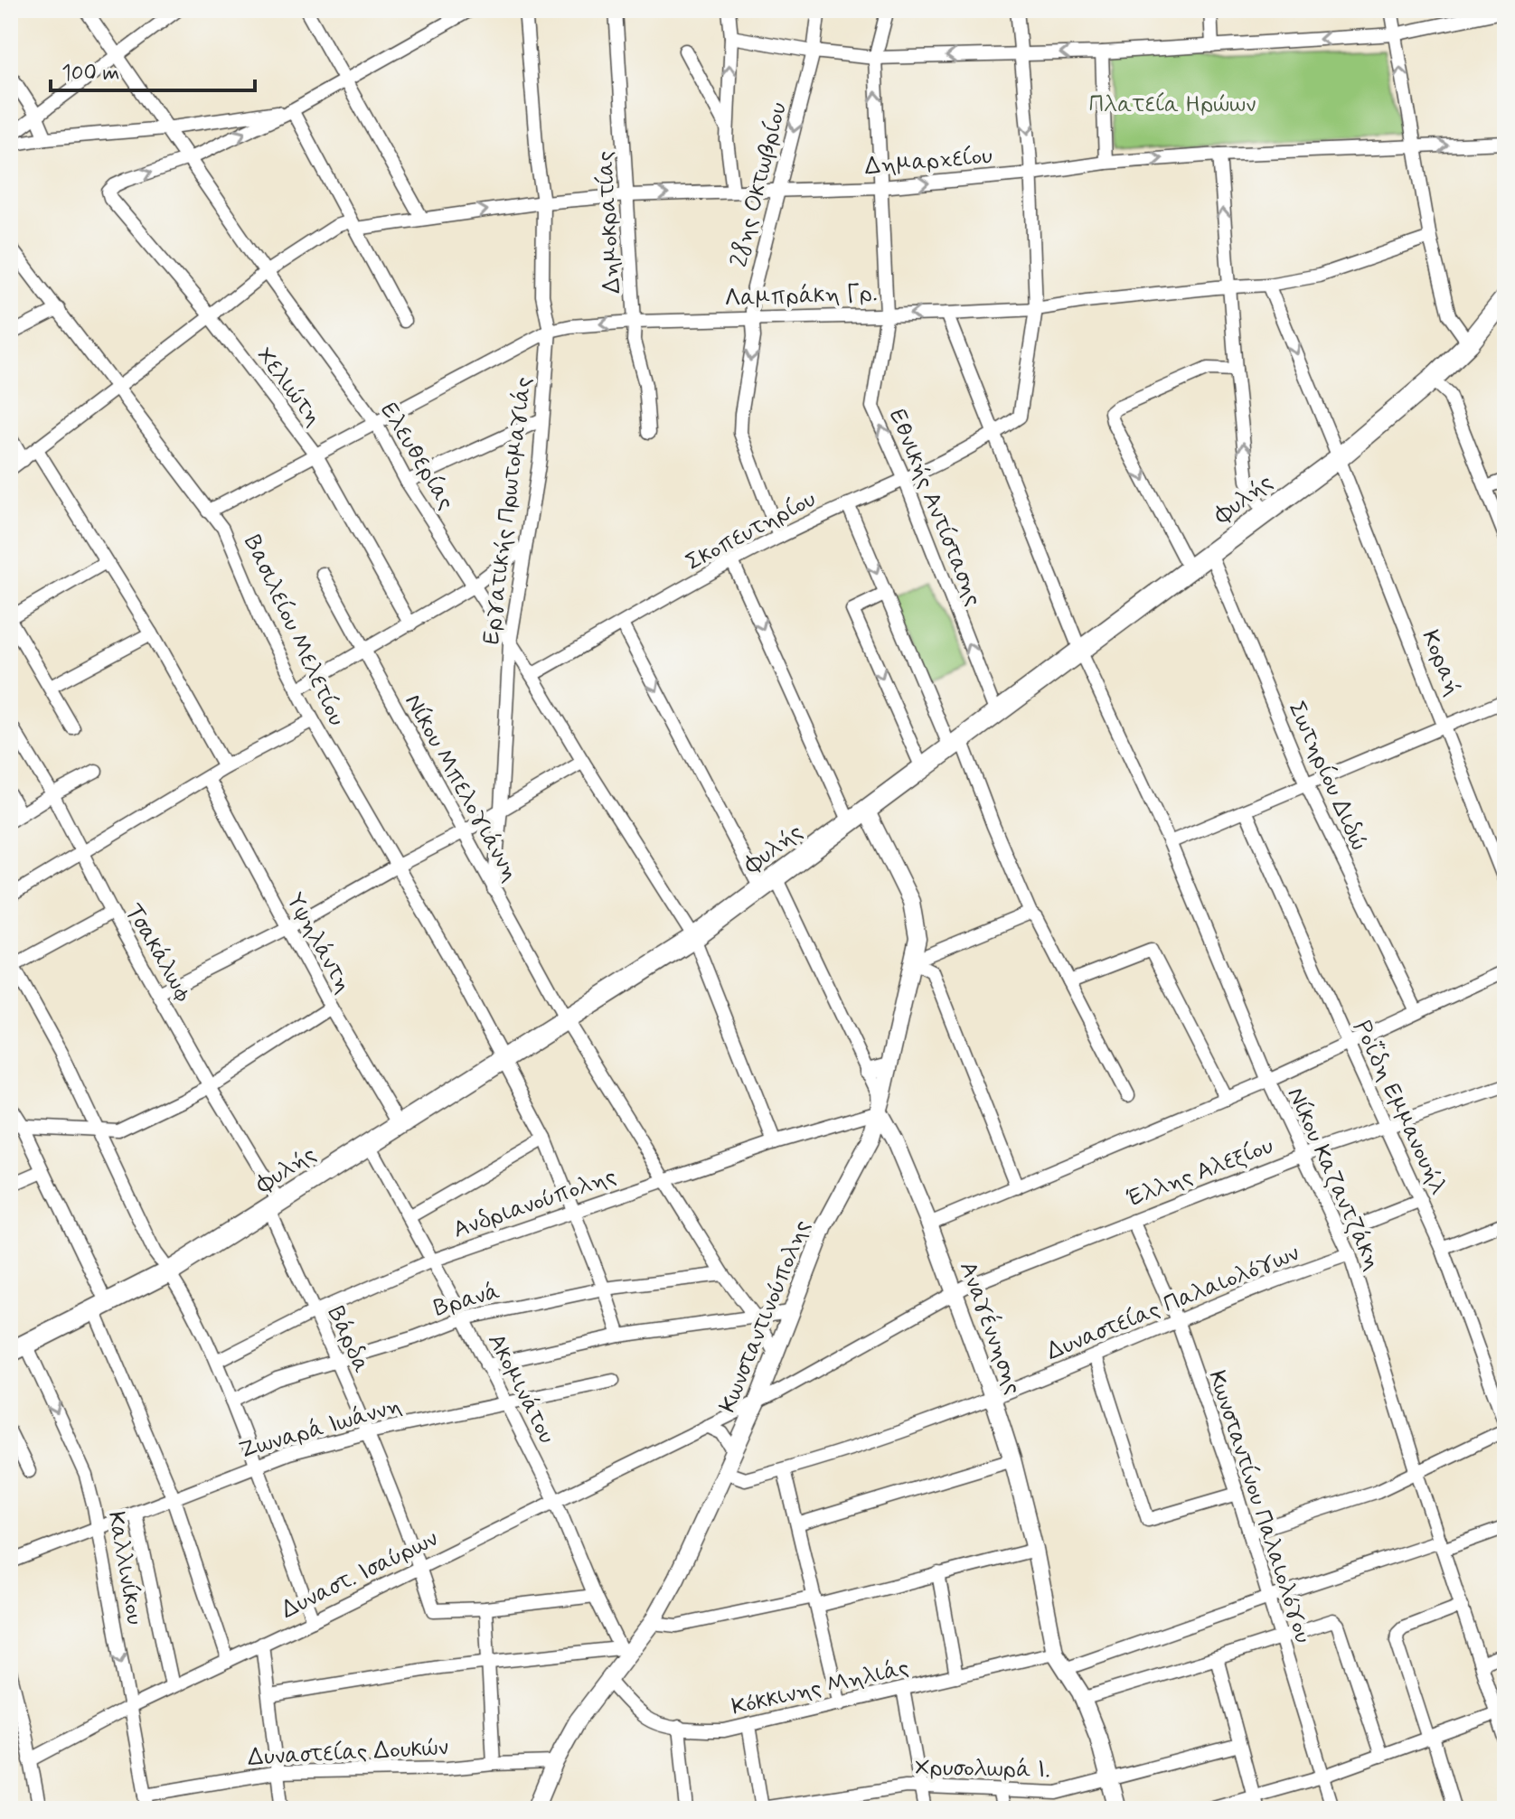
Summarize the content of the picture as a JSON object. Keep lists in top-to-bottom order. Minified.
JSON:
{"streets":{"main road":["Φυλής"],"street":["Δημαρχείου","28ης Οκτωβρίου","Δημοκρατίας","Λαμπράκη Γρ.","Χελιώτη","Ελευθερίας","Εθνικής Αντίστασης","Εργατικής Πρωτομαγιάς","Σκοπευτηρίου","Βασιλείου Μελετίου","Κοραή","Σωτηρίου Διδώ","Νίκου Μπελογιάννη","Υψηλάντη","Τσακάλωφ","Ροΐδη Εμμανουήλ","Έλλης Αλεξίου","Νίκου Καζαντζάκη","Ανδριανούπολης","Βρανά","Δυναστείας Παλαιολόγων","Κωνσταντινούπολης","Αναγέννησης","Βάρδα","Ακομινάτου","Ζωναρά Ιωάννη","Κωνσταντίνου Παλαιολόγου","Καλλινίκου","Δυναστ. Ισαύρων","Κόκκινης Μηλιάς","Δυναστείας Δουκών","Χρυσολωρά Ι."]},"crossings":[["Δημαρχείου","28ης Οκτωβρίου"],["Δημαρχείου","Δημοκρατίας"],["Δημαρχείου","Χελιώτη"],["Δημαρχείου","Ελευθερίας"],["Δημαρχείου","Εθνικής Αντίστασης"],["Δημαρχείου","Εργατικής Πρωτομαγιάς"],["Δημαρχείου","Σκοπευτηρίου"],["Δημαρχείου","Βασιλείου Μελετίου"],["28ης Οκτωβρίου","Λαμπράκη Γρ."],["28ης Οκτωβρίου","Σκοπευτηρίου"],["Δημοκρατίας","Λαμπράκη Γρ."],["Λαμπράκη Γρ.","Χελιώτη"],["Λαμπράκη Γρ.","Ελευθερίας"],["Λαμπράκη Γρ.","Εθνικής Αντίστασης"],["Λαμπράκη Γρ.","Εργατικής Πρωτομαγιάς"],["Λαμπράκη Γρ.","Σκοπευτηρίου"],["Λαμπράκη Γρ.","Βασιλείου Μελετίου"],["Λαμπράκη Γρ.","Κοραή"],["Λαμπράκη Γρ.","Νίκου Καζαντζάκη"],["Χελιώτη","Ελευθερίας"],["Ελευθερίας","Φυλής"],["Ελευθερίας","Εργατικής Πρωτομαγιάς"],["Ελευθερίας","Σκοπευτηρίου"],["Ελευθερίας","Ανδριανούπολης"],["Φυλής","Εθνικής Αντίστασης"],["Φυλής","Βασιλείου Μελετίου"],["Φυλής","Κοραή"],["Φυλής","Σωτηρίου Διδώ"],["Φυλής","Νίκου Μπελογιάννη"],["Φυλής","Υψηλάντη"],["Φυλής","Τσακάλωφ"],["Φυλής","Νίκου Καζαντζάκη"],["Φυλής","Κωνσταντινούπολης"],["Φυλής","Αναγέννησης"],["Φυλής","Βάρδα"],["Φυλής","Ακομινάτου"],["Φυλής","Καλλινίκου"],["Εθνικής Αντίστασης","Σκοπευτηρίου"],["Εργατικής Πρωτομαγιάς","Νίκου Μπελογιάννη"],["Σκοπευτηρίου","Νίκου Καζαντζάκη"],["Σκοπευτηρίου","Αναγέννησης"],["Βασιλείου Μελετίου","Ανδριανούπολης"],["Βασιλείου Μελετίου","Βρανά"],["Νίκου Μπελογιάννη","Ανδριανούπολης"],["Νίκου Μπελογιάννη","Βρανά"],["Νίκου Μπελογιάννη","Κωνσταντινούπολης"],["Τσακάλωφ","Βάρδα"],["Ροΐδη Εμμανουήλ","Έλλης Αλεξίου"],["Έλλης Αλεξίου","Νίκου Καζαντζάκη"],["Έλλης Αλεξίου","Κωνσταντινούπολης"],["Έλλης Αλεξίου","Αναγέννησης"],["Έλλης Αλεξίου","Κωνσταντίνου Παλαιολόγου"],["Έλλης Αλεξίου","Δυναστ. Ισαύρων"],["Νίκου Καζαντζάκη","Δυναστείας Παλαιολόγων"],["Ανδριανούπολης","Κωνσταντινούπολης"],["Ανδριανούπολης","Αναγέννησης"],["Ανδριανούπολης","Βάρδα"],["Ανδριανούπολης","Ακομινάτου"],["Βρανά","Βάρδα"],["Βρανά","Ακομινάτου"],["Δυναστείας Παλαιολόγων","Κωνσταντινούπολης"],["Δυναστείας Παλαιολόγων","Αναγέννησης"],["Δυναστείας Παλαιολόγων","Κωνσταντίνου Παλαιολόγου"],["Κωνσταντινούπολης","Αναγέννησης"],["Κωνσταντινούπολης","Ακομινάτου"],["Κωνσταντινούπολης","Δυναστ. Ισαύρων"],["Κωνσταντινούπολης","Κόκκινης Μηλιάς"],["Κωνσταντινούπολης","Δυναστείας Δουκών"],["Αναγέννησης","Κόκκινης Μηλιάς"],["Αναγέννησης","Χρυσολωρά Ι."],["Βάρδα","Ζωναρά Ιωάννη"],["Βάρδα","Δυναστ. Ισαύρων"],["Ακομινάτου","Ζωναρά Ιωάννη"],["Ακομινάτου","Δυναστ. Ισαύρων"],["Ζωναρά Ιωάννη","Καλλινίκου"],["Καλλινίκου","Δυναστ. Ισαύρων"],["Καλλινίκου","Δυναστείας Δουκών"],["Κόκκινης Μηλιάς","Χρυσολωρά Ι."]],"one_way":["Δημαρχείου"],"parks":["Πλατεία Ηρώων"],"scale_bar":"100 m"}
